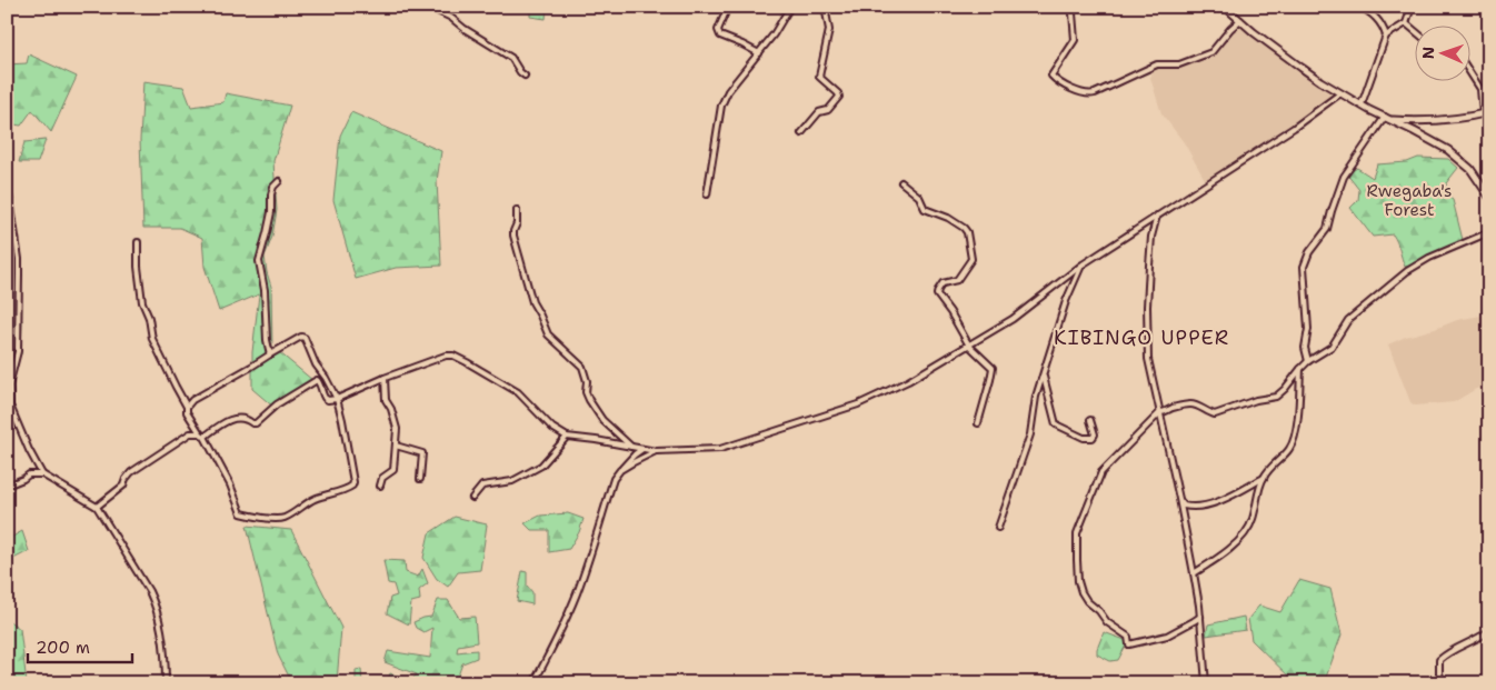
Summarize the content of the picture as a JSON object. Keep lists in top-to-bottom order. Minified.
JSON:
{"districts":["KIBINGO UPPER"],"parks":["Rwegaba's Forest"],"scale_bar":"200 m","north":"left"}
